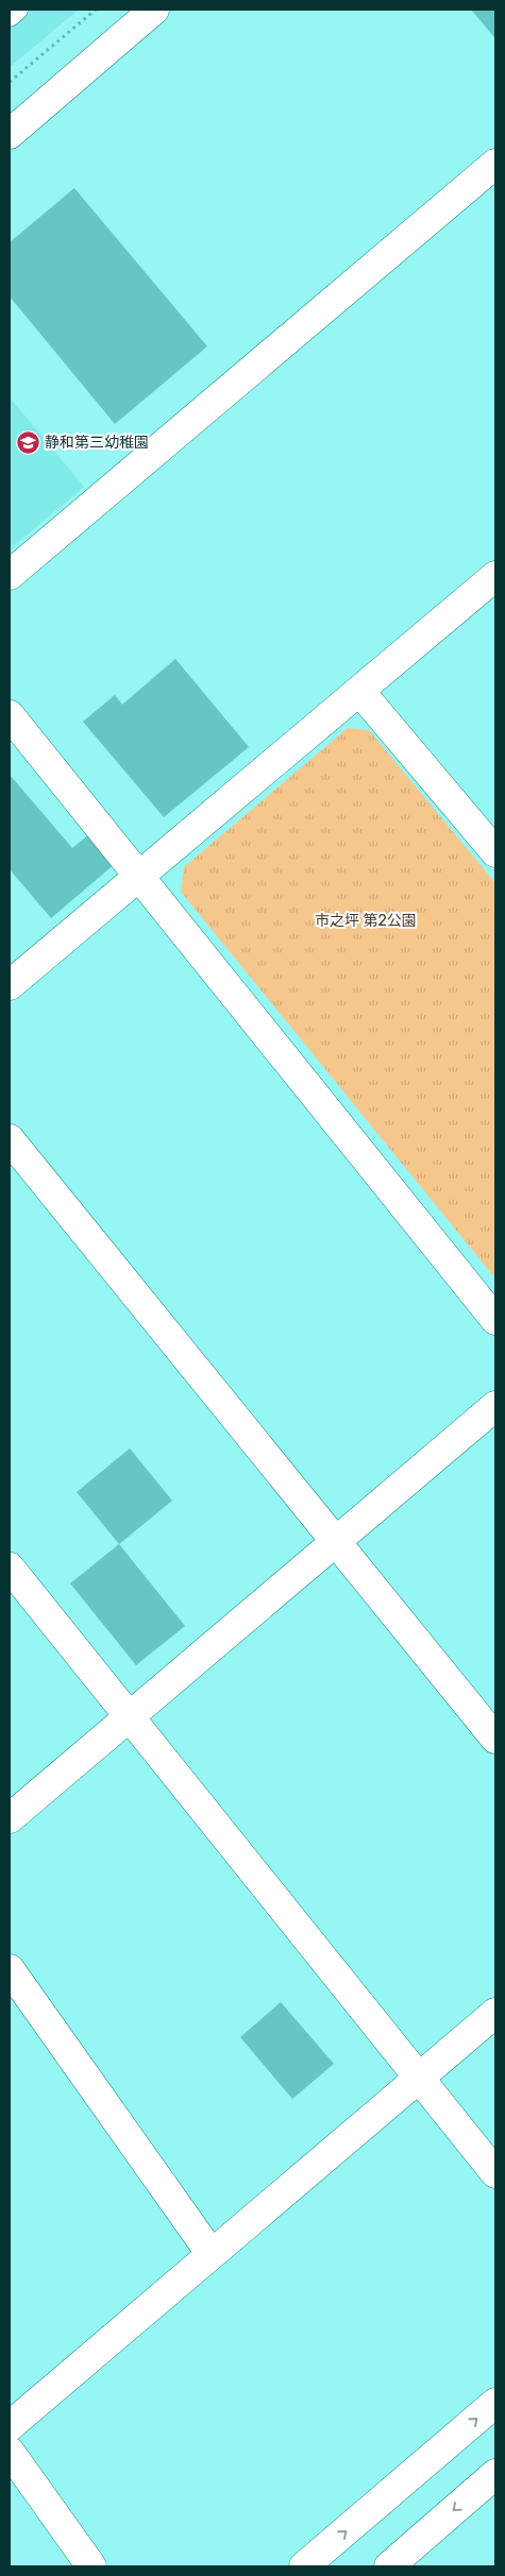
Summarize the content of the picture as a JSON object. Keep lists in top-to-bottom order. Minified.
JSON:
{"parks":["市之坪 第2公園"],"places":{"school or university":["静和第三幼稚園"]}}
